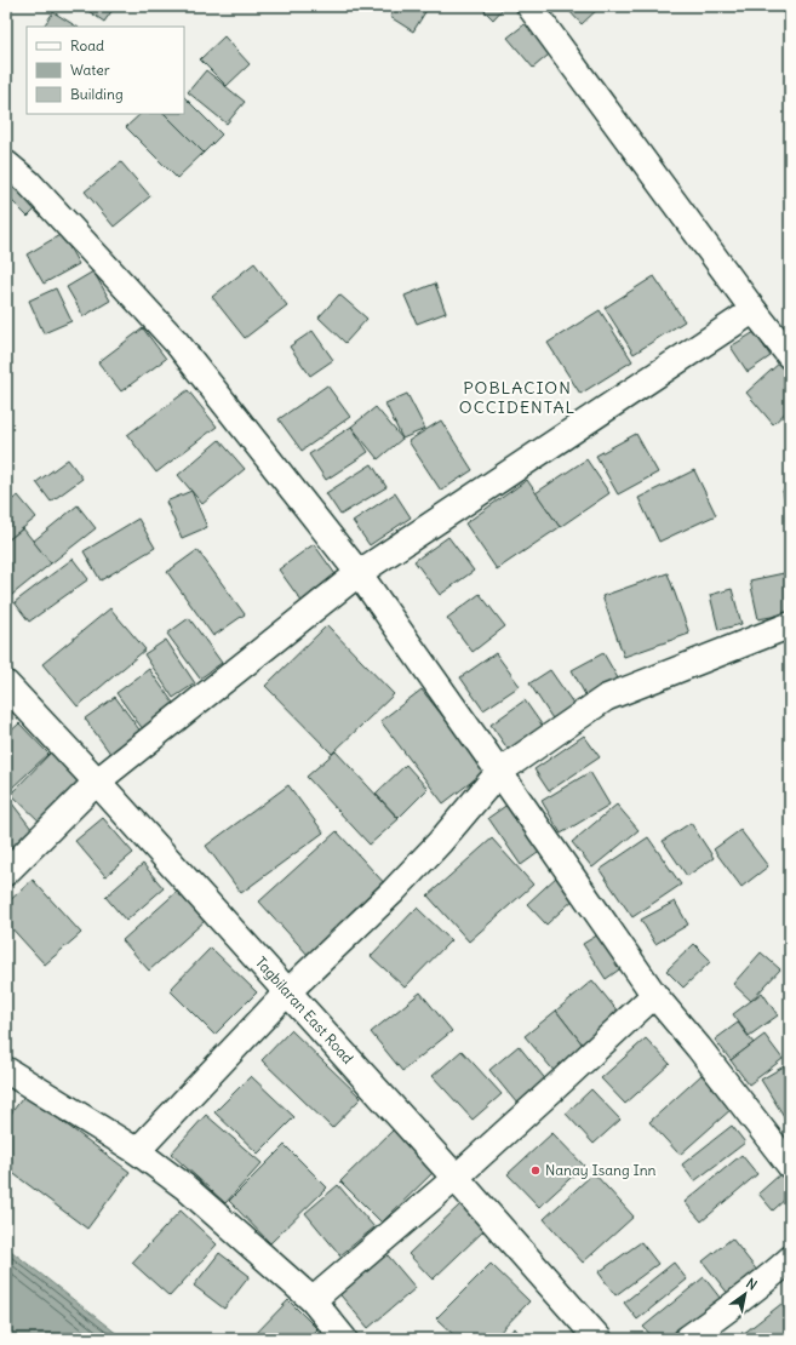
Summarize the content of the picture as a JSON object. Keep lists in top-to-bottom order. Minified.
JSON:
{"streets":{"main road":["Tagbilaran East Road"]},"districts":["POBLACION OCCIDENTAL"],"places":["Nanay Isang Inn"],"legend":["Road","Water","Building"],"north":"top right"}
